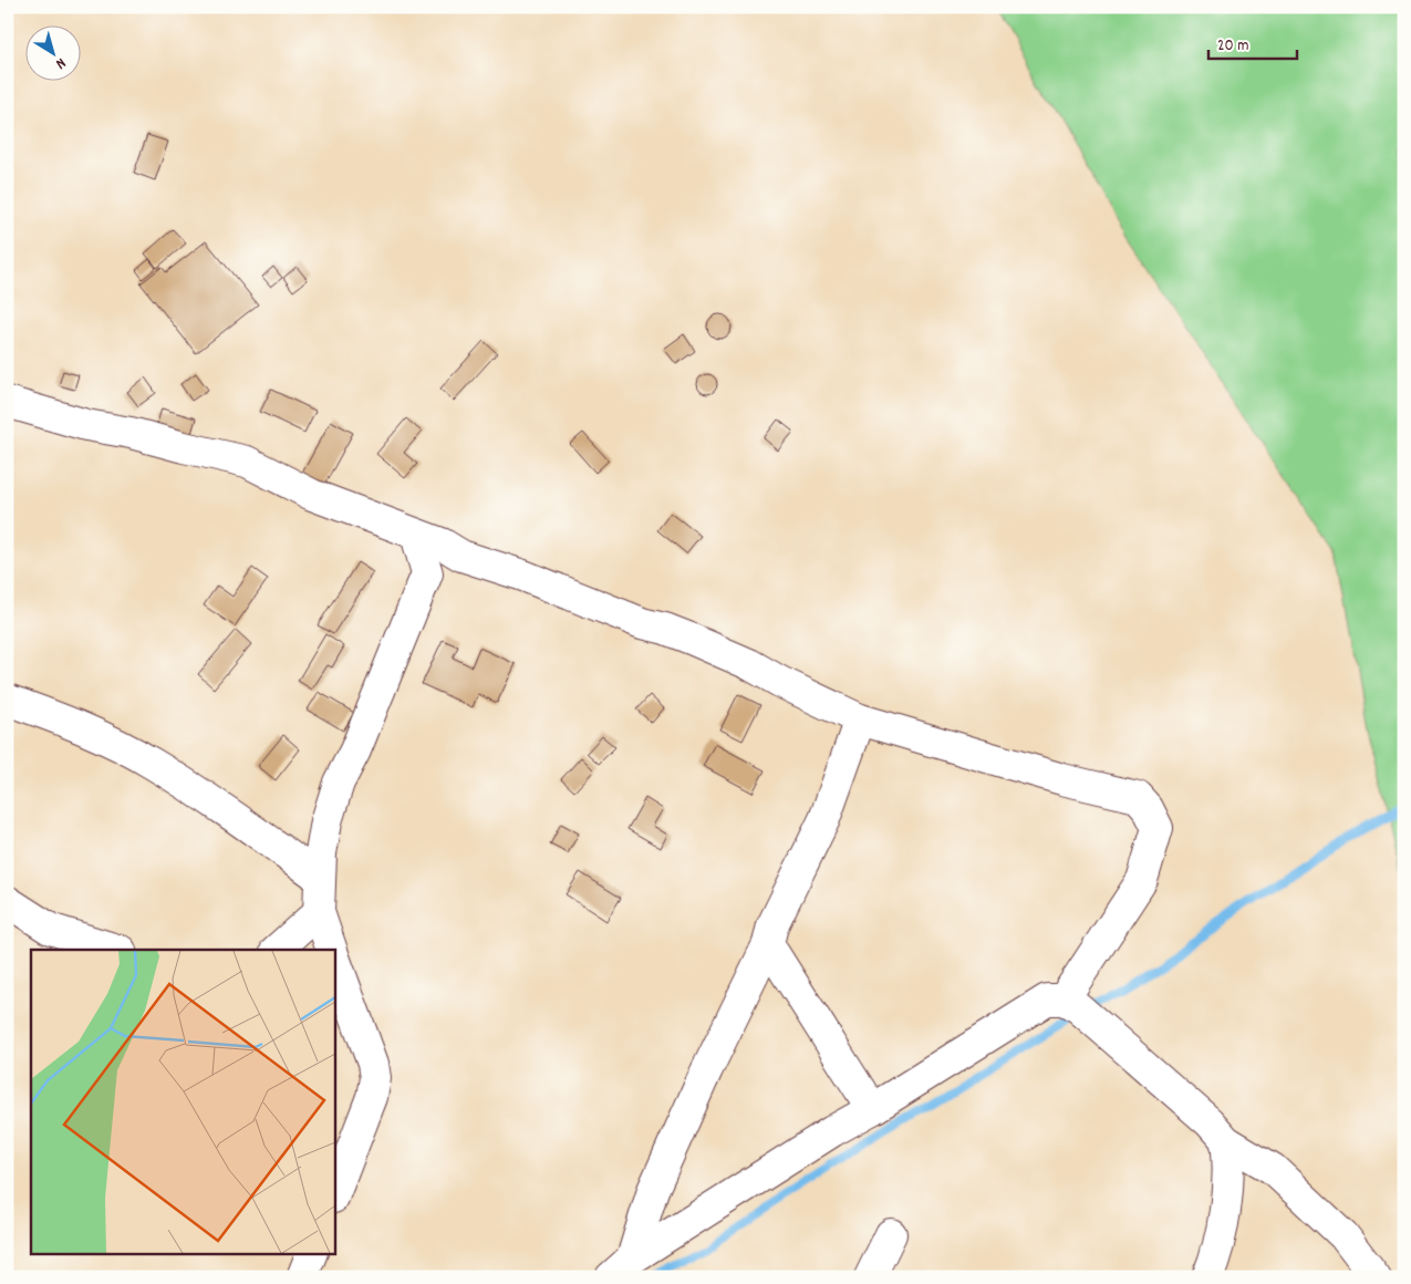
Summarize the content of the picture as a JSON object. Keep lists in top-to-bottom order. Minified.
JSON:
{"scale_bar":"20 m","north":"bottom right"}
